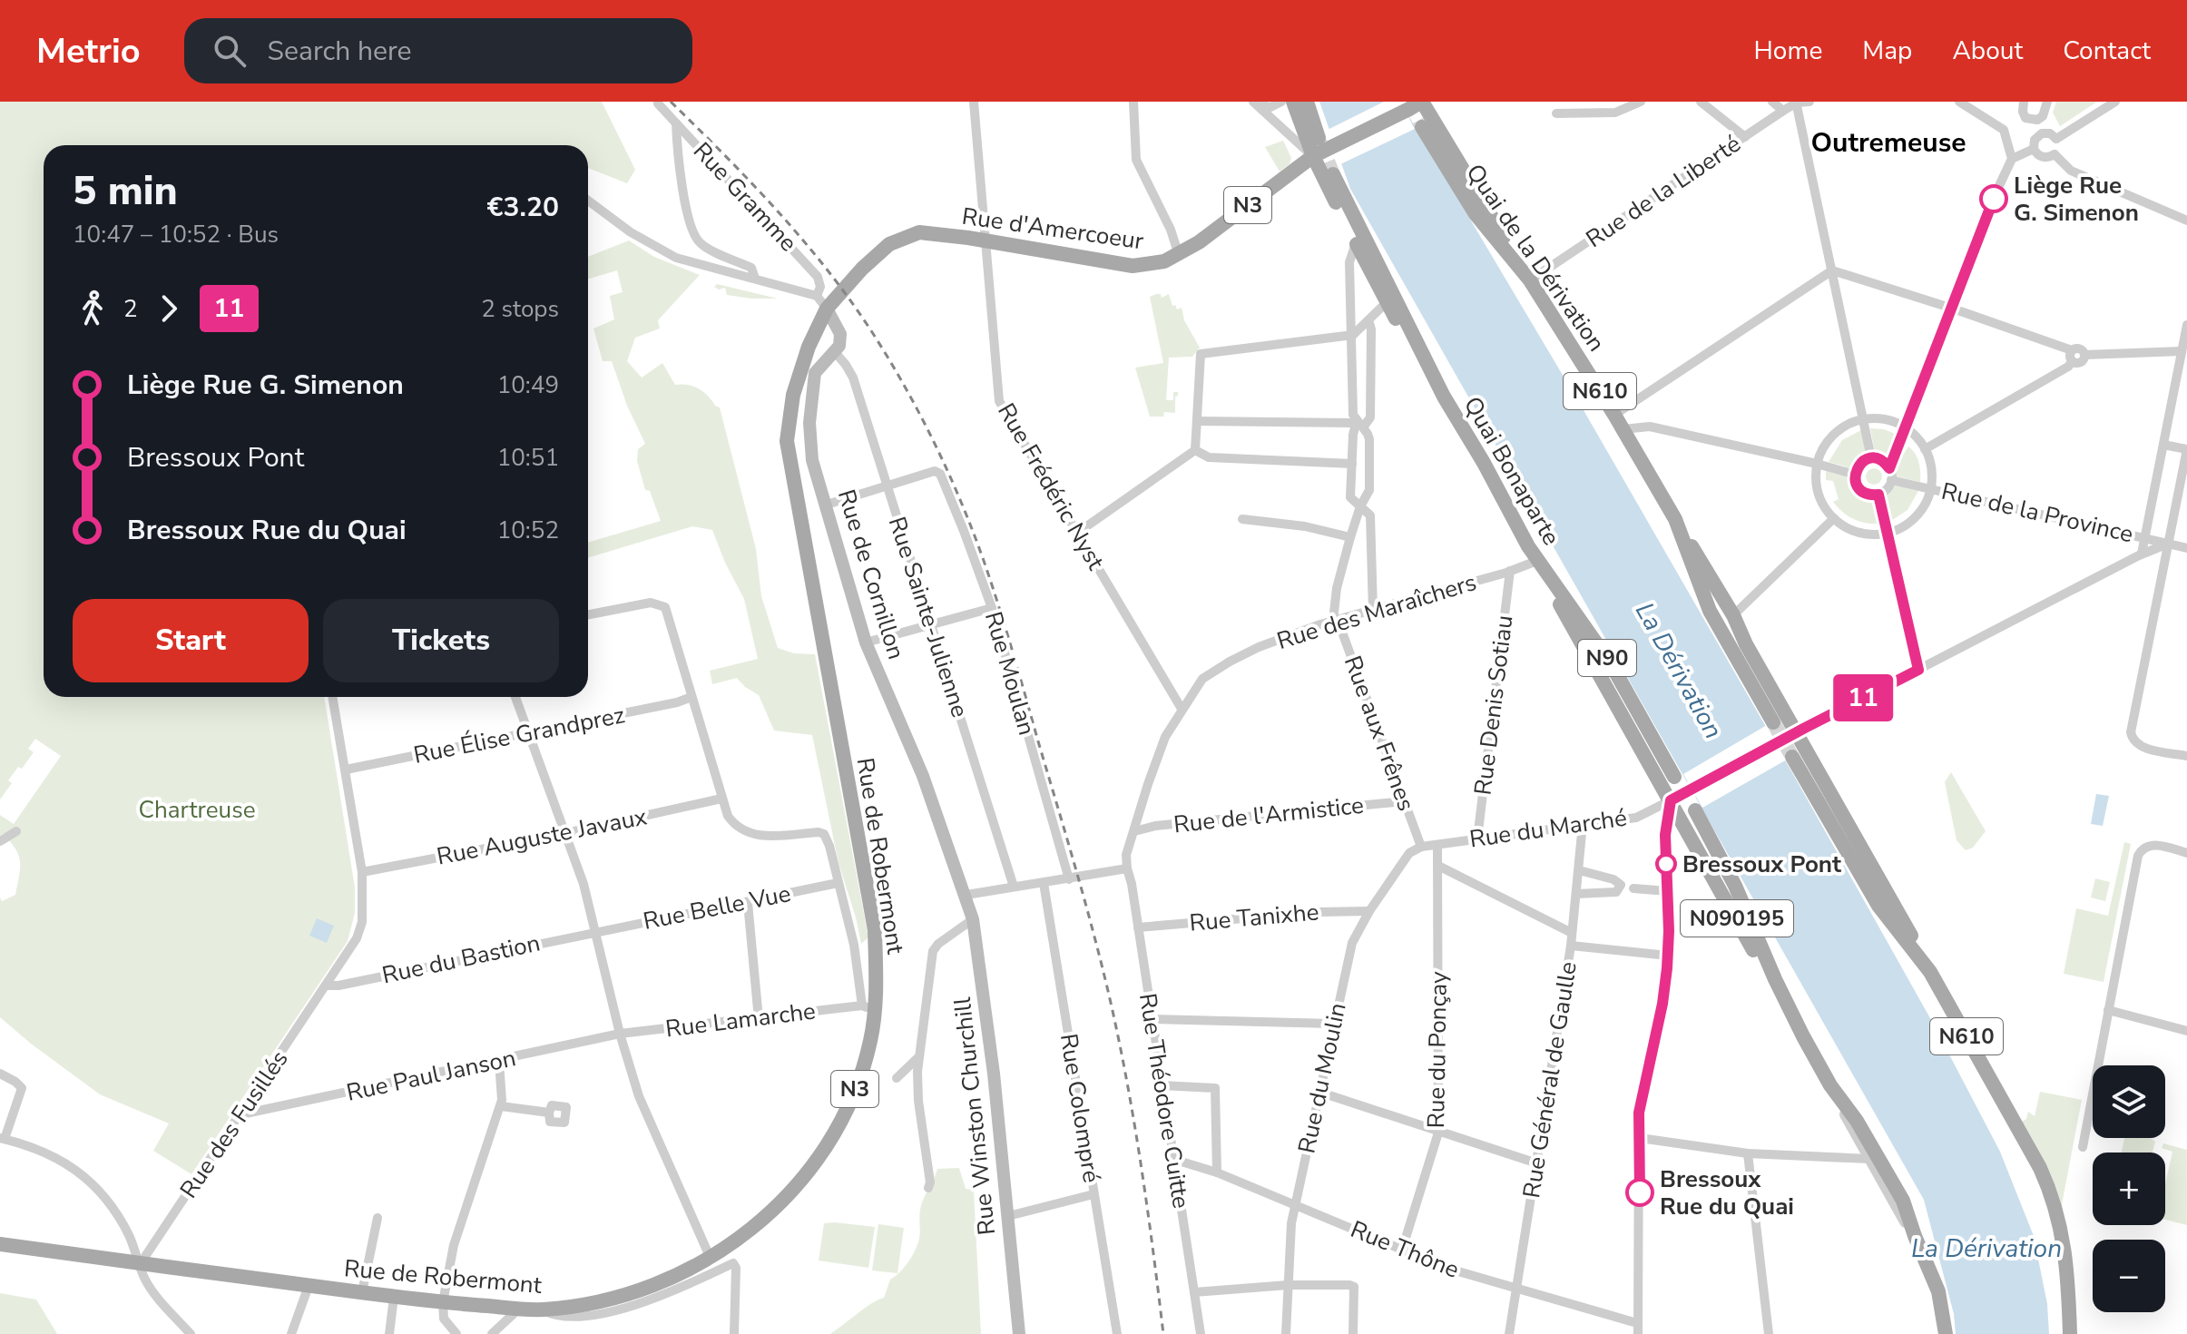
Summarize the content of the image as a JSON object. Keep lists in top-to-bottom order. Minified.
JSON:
{"streets":{"main road":["N3","Rue d'Amercoeur","Quai de la Dérivation","N610","Quai Bonaparte","Rue de Cornillon","N90","Rue de Robermont","N090195","Rue Winston Churchill"],"street":["Rue de la Liberté","Rue Gramme","Rue Frédéric Nyst","Rue de la Province","Rue des Maraîchers","Rue Sainte-Julienne","Rue Moulan","Rue Denis Sotiau","Rue aux Frênes","Rue Élise Grandprez","Rue de l'Armistice","Rue du Marché","Rue Auguste Javaux","Rue Belle Vue","Rue Tanixhe","Rue du Bastion","Rue Lamarche","Rue du Ponçay","Rue Paul Janson","Rue du Moulin","Rue Général de Gaulle","Rue Théodore Cuitte","Rue Colompré","Rue des Fusillés","Rue Thône"]},"crossings":[["Rue de la Liberté","Quai de la Dérivation"],["N3","Rue d'Amercoeur"],["N3","N610"],["N3","Rue de Robermont"],["N3","Rue des Fusillés"],["Rue d'Amercoeur","Rue Frédéric Nyst"],["Rue d'Amercoeur","Rue de Robermont"],["Quai de la Dérivation","N610"],["Rue Frédéric Nyst","Rue des Maraîchers"],["Rue de Cornillon","Rue Sainte-Julienne"],["Rue de Cornillon","Rue Winston Churchill"],["Rue des Maraîchers","Rue Denis Sotiau"],["Rue des Maraîchers","Rue aux Frênes"],["Rue des Maraîchers","Rue de l'Armistice"],["Rue des Maraîchers","Rue Théodore Cuitte"],["Rue Sainte-Julienne","Rue Moulan"],["Rue Denis Sotiau","Rue du Marché"],["Rue aux Frênes","Rue de l'Armistice"],["Rue aux Frênes","Rue du Marché"],["Rue aux Frênes","Rue du Moulin"],["Rue Élise Grandprez","Rue des Fusillés"],["Rue du Marché","N090195"],["Rue du Marché","Rue du Ponçay"],["Rue du Marché","Rue du Moulin"],["Rue du Marché","Rue Général de Gaulle"],["Rue Auguste Javaux","Rue des Fusillés"],["Rue de Robermont","Rue Lamarche"],["Rue de Robermont","Rue des Fusillés"],["Rue Belle Vue","Rue du Bastion"],["Rue Tanixhe","Rue du Moulin"],["Rue Tanixhe","Rue Théodore Cuitte"],["Rue du Bastion","Rue des Fusillés"],["Rue Lamarche","Rue Paul Janson"],["Rue du Ponçay","Rue Thône"],["Rue Paul Janson","Rue des Fusillés"],["Rue du Moulin","Rue Thône"],["Rue Général de Gaulle","Rue Thône"],["Rue Théodore Cuitte","Rue Thône"]],"districts":["Outremeuse"],"water":["La Dérivation"],"parks":["Chartreuse"],"places":["Liège Rue G. Simenon","Bressoux Pont","Bressoux Rue du Quai"],"lines":["bus line 11"],"page":{"header":"Metrio","search":"Search here","nav":["Home","Map","About","Contact"],"on_map":"11","heading":["5 min","10:47 – 10:52 · Bus","€3.20"],"legs":["2","11","2 stops"],"list":[{"name":"Liège Rue G. Simenon","value":"10:49"},{"name":"Bressoux Pont","value":"10:51"},{"name":"Bressoux Rue du Quai","value":"10:52"}],"buttons":["Start","Tickets"],"map_buttons":["+","−"]}}
